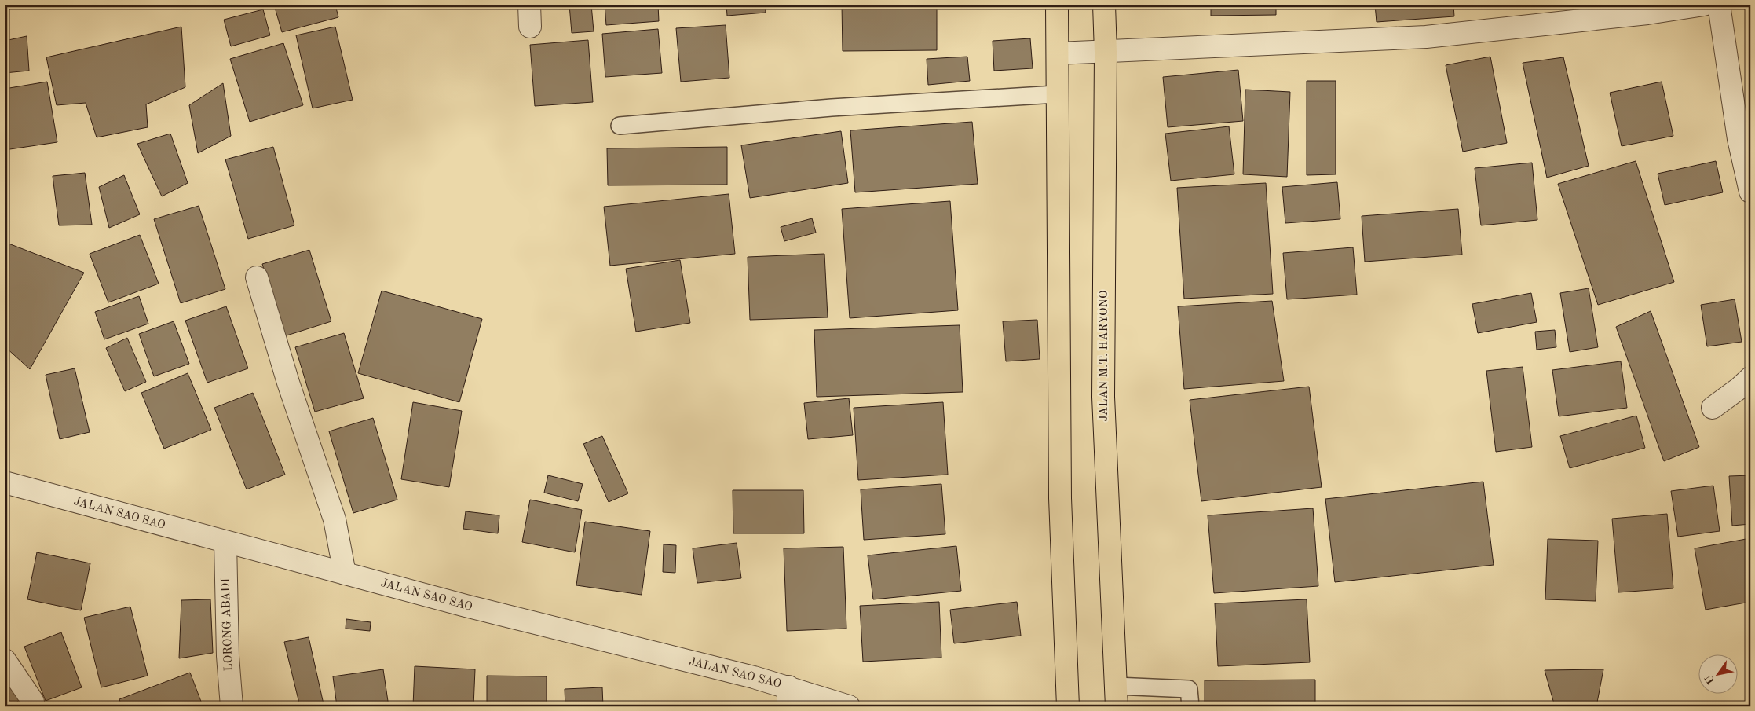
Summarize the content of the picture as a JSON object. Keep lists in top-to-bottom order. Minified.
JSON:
{"streets":{"highway":["JALAN M.T. HARYONO"],"street":["JALAN SAO SAO","LORONG ABADI"]},"crossings":[["JALAN SAO SAO","LORONG ABADI"]],"north":"bottom left"}
